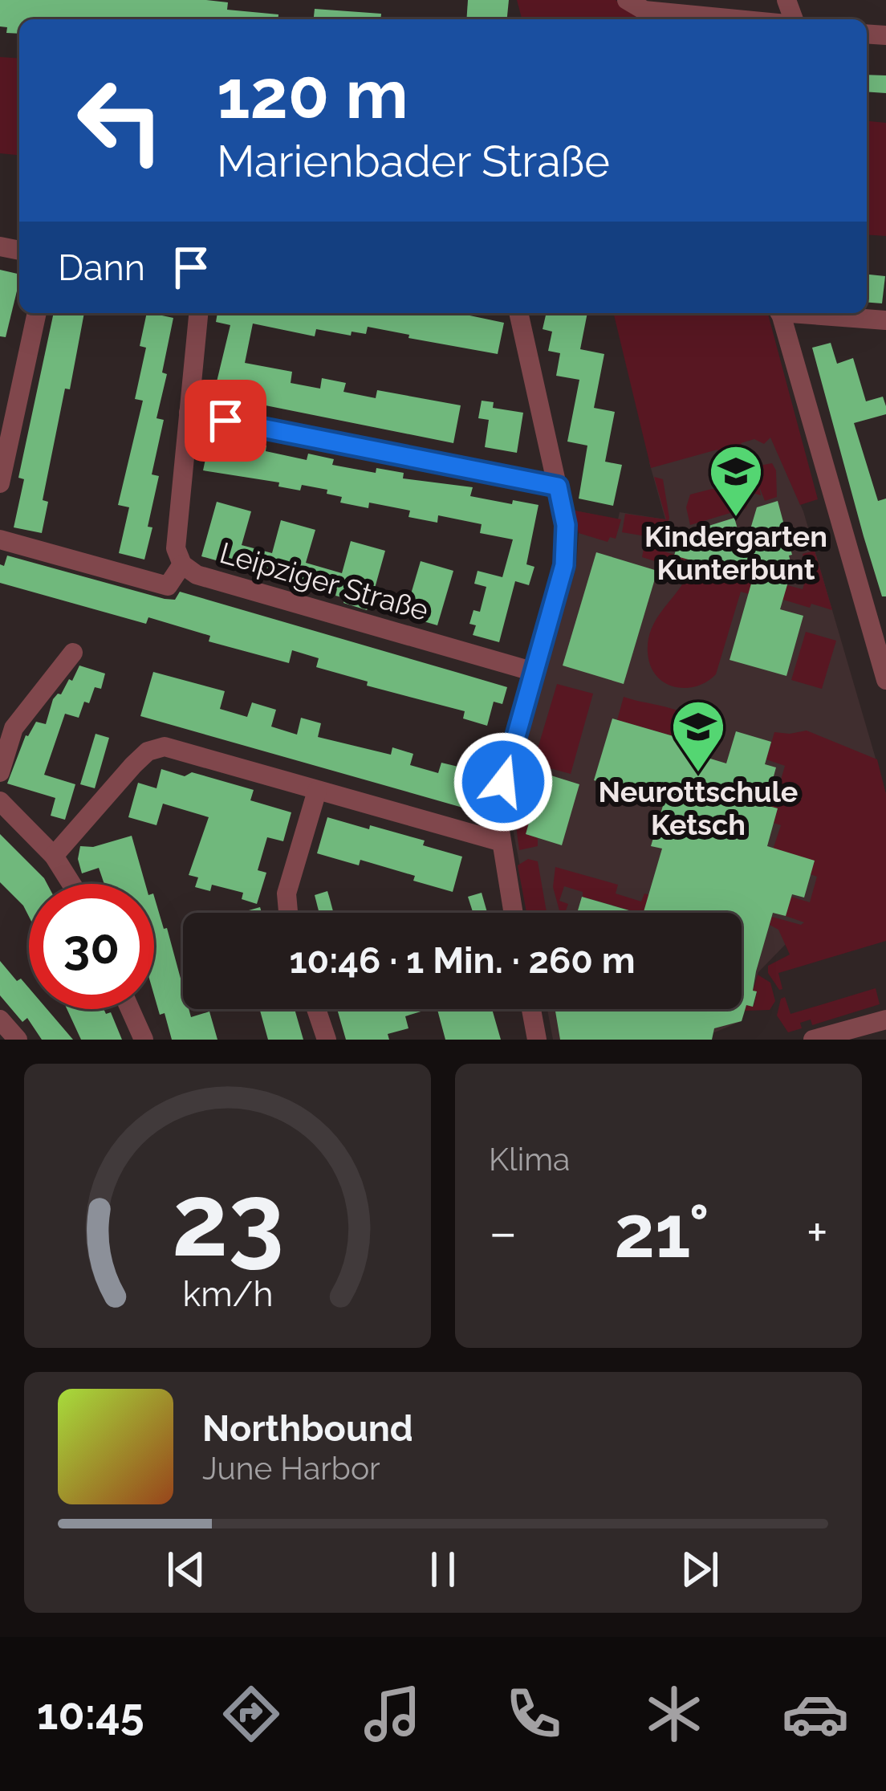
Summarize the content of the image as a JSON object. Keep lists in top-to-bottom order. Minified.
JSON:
{"streets":{"street":["Leipziger Straße"]},"places":{"school or university":["Kindergarten Kunterbunt","Neurottschule Ketsch"]},"page":{"turn":["120 m","Marienbader Straße"],"then":"Dann","limit":"30","trip":"10:46 · 1 Min. · 260 m","tile":"Klima","heat":["−","21°","+"],"song":["Northbound","June Harbor"],"tabs":"10:45","gauge":["23","km/h"]}}
